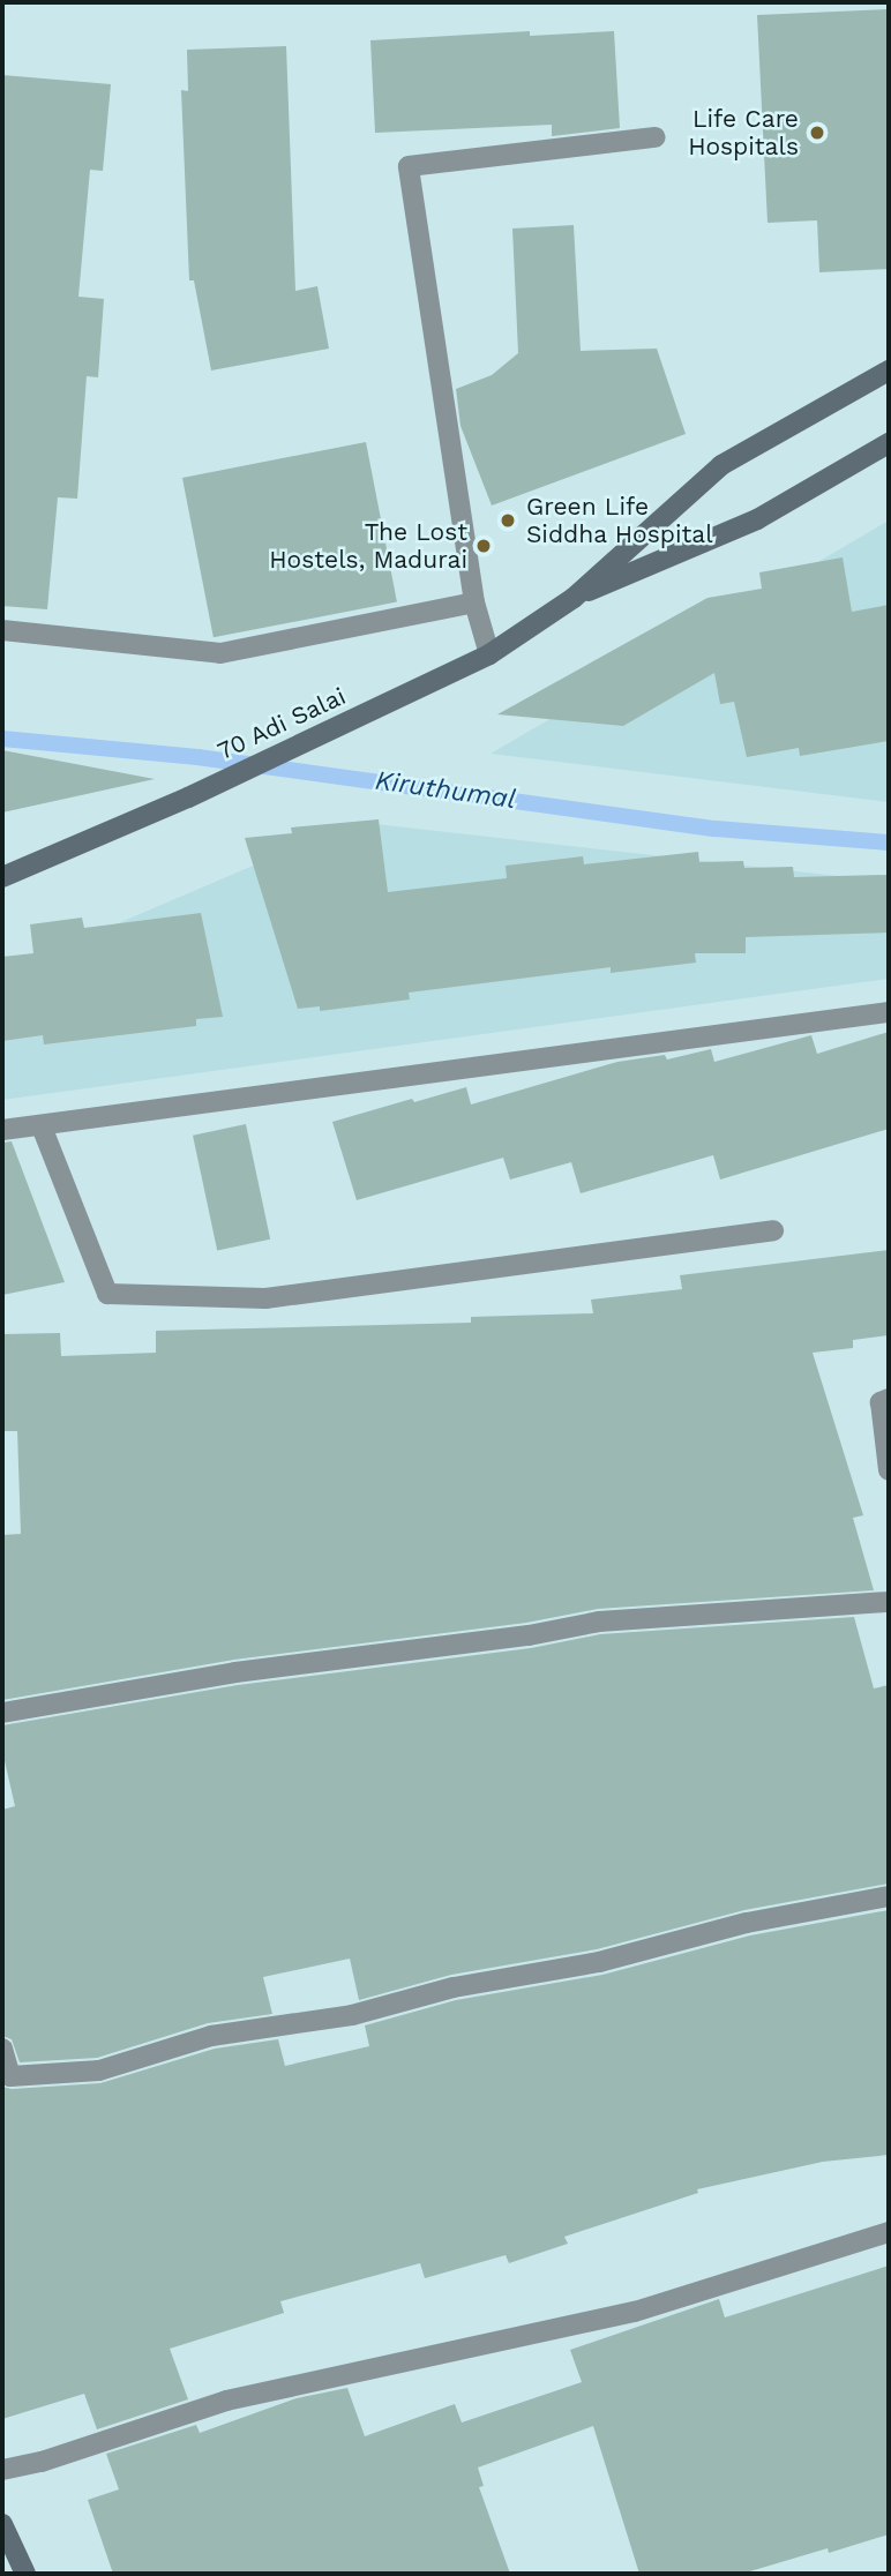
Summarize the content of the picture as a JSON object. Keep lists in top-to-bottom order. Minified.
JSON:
{"streets":{"main road":["70 Adi Salai"]},"water":["Kiruthumal"],"places":["Life Care Hospitals","Green Life Siddha Hospital","The Lost Hostels, Madurai"]}
